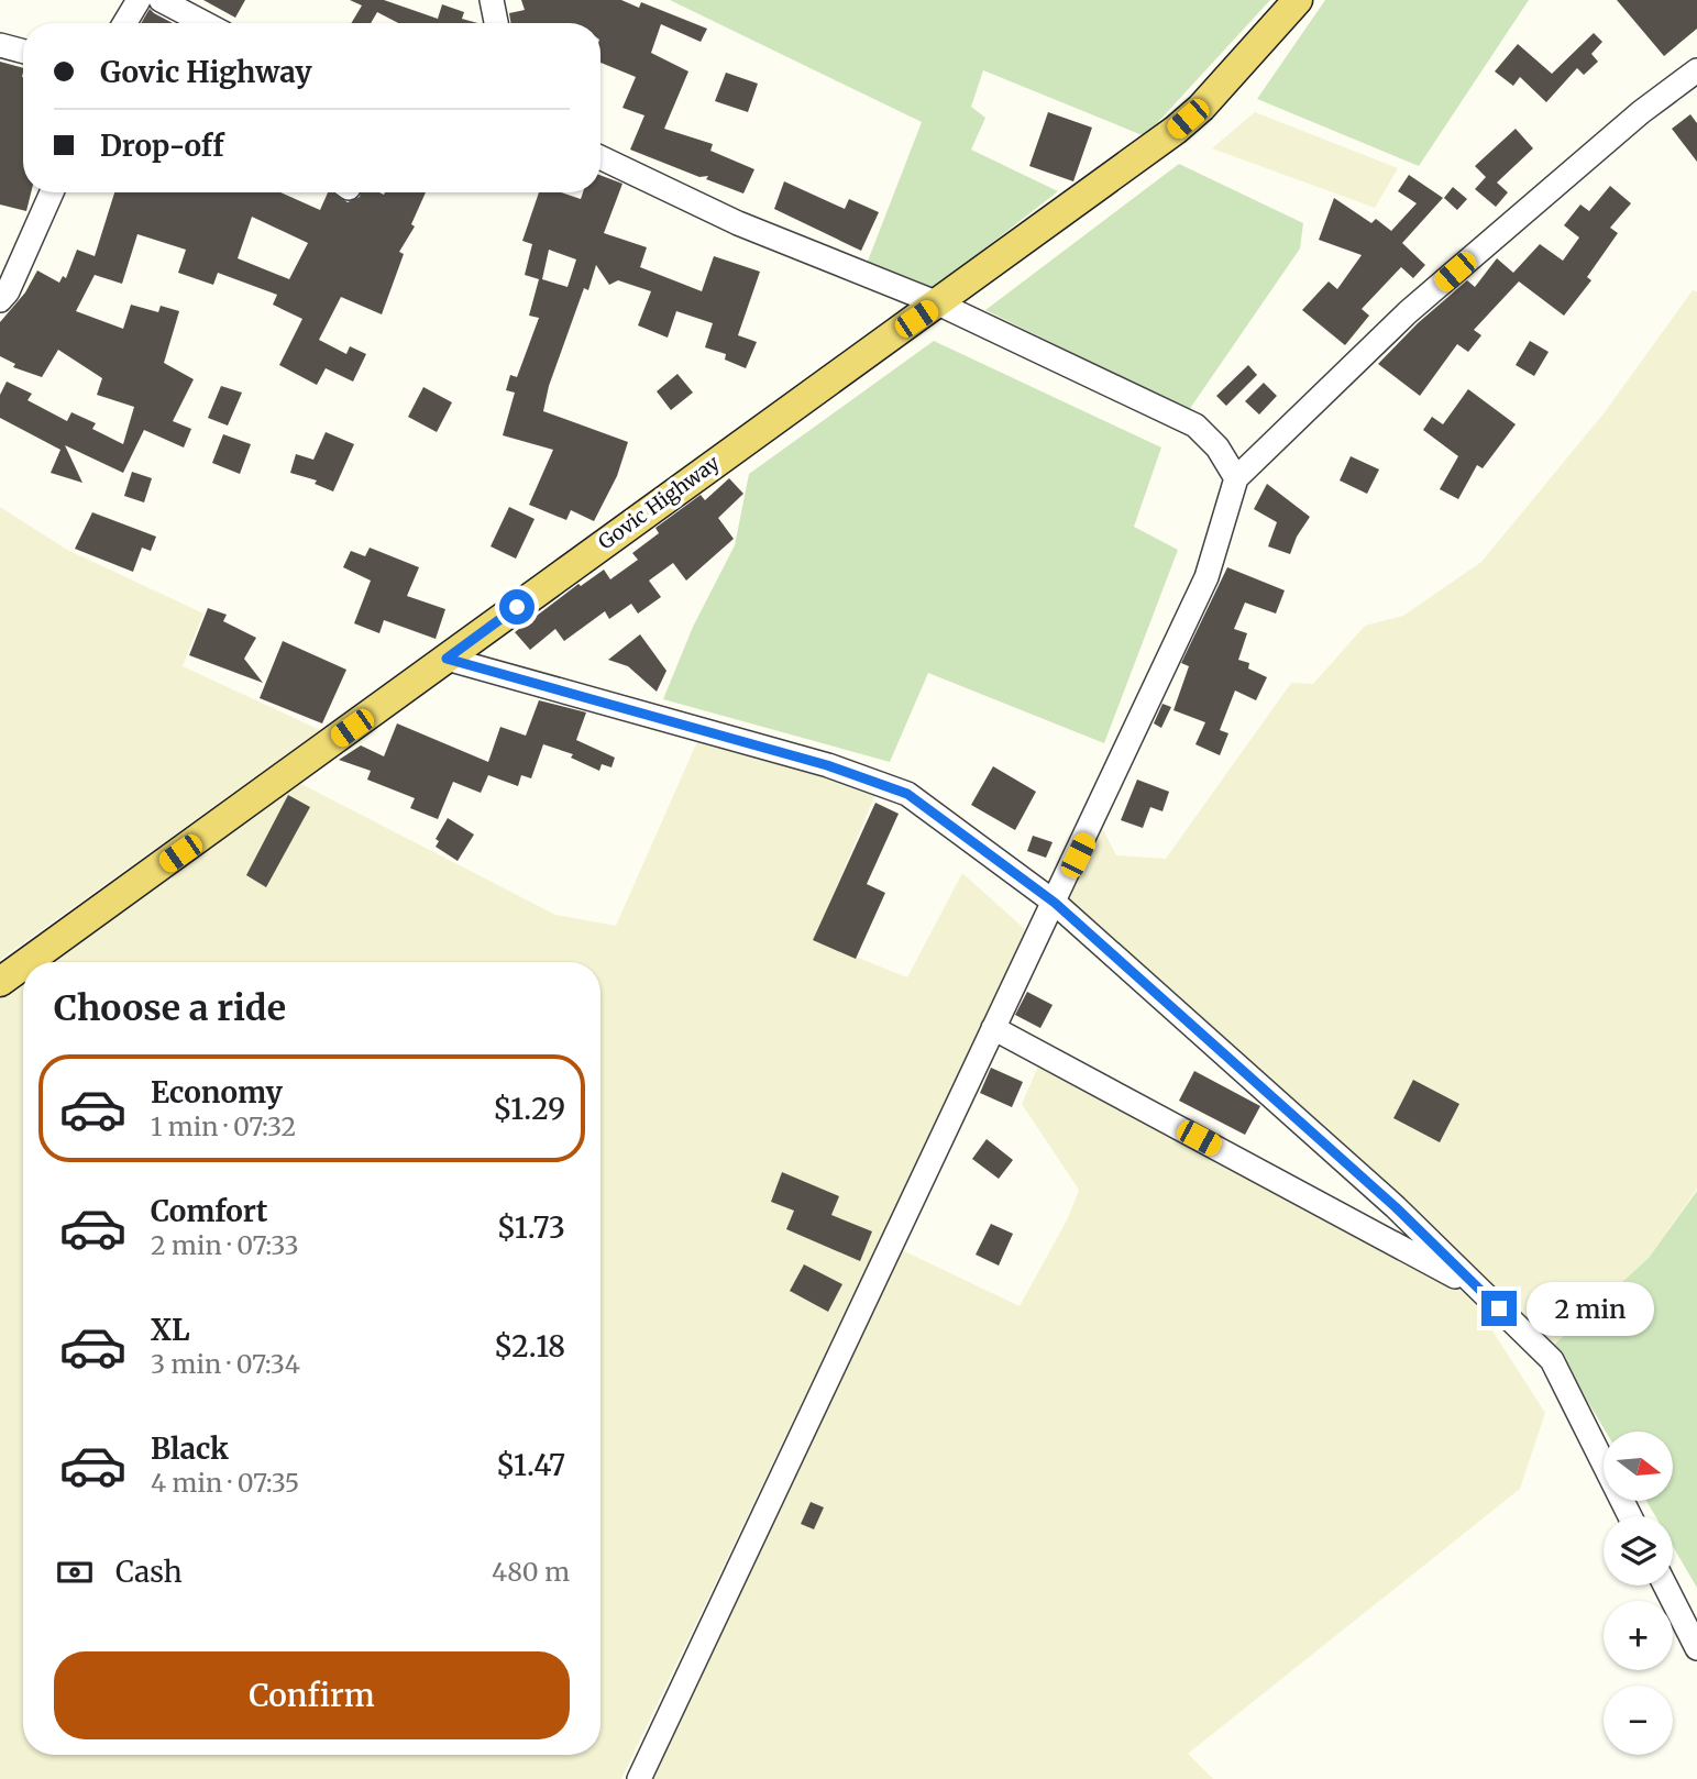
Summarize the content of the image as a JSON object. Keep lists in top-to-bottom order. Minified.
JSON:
{"streets":{"main road":["Govic Highway"]},"north":"right","page":{"banner":["Govic Highway","Drop-off"],"heading":"Choose a ride","list":[{"name":"Economy","note":"1 min · 07:32","value":"$1.29"},{"name":"Comfort","note":"2 min · 07:33","value":"$1.73"},{"name":"XL","note":"3 min · 07:34","value":"$2.18"},{"name":"Black","note":"4 min · 07:35","value":"$1.47"}],"bubble":"2 min","map_buttons":["+","−"],"pay":["Cash","480 m"],"buttons":"Confirm"}}
